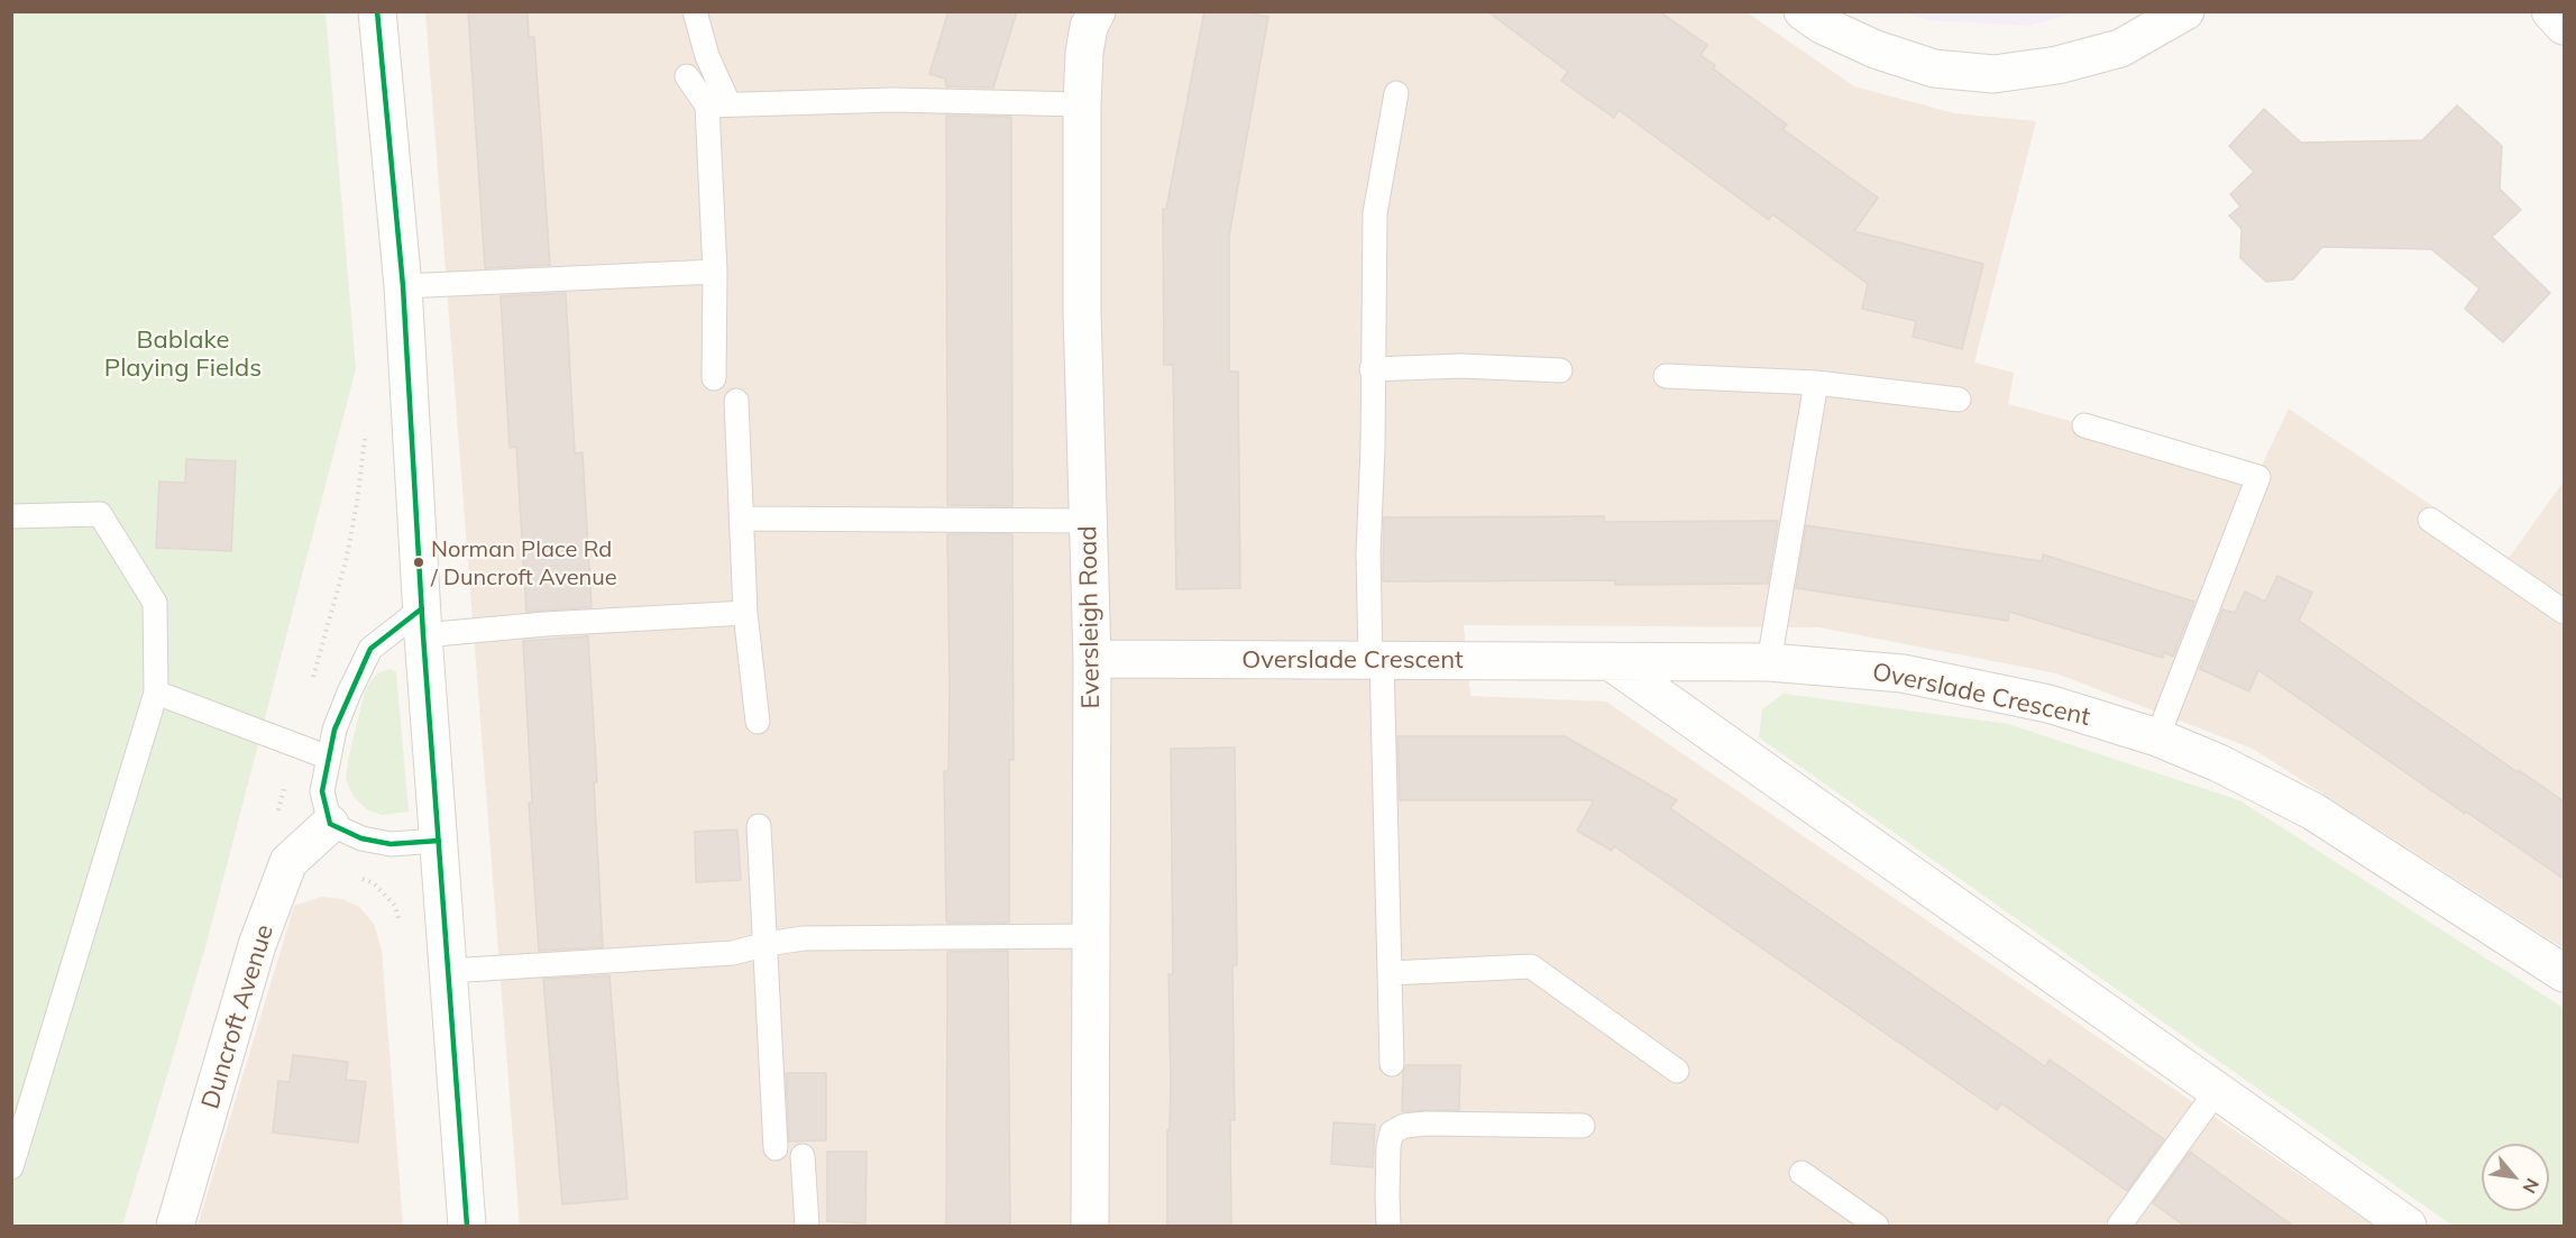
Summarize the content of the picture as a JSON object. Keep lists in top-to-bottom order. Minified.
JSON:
{"streets":{"street":["Eversleigh Road","Overslade Crescent","Duncroft Avenue"]},"crossings":[["Eversleigh Road","Overslade Crescent"]],"parks":["Bablake Playing Fields"],"places":["Norman Place Rd / Duncroft Avenue"],"north":"bottom right"}
